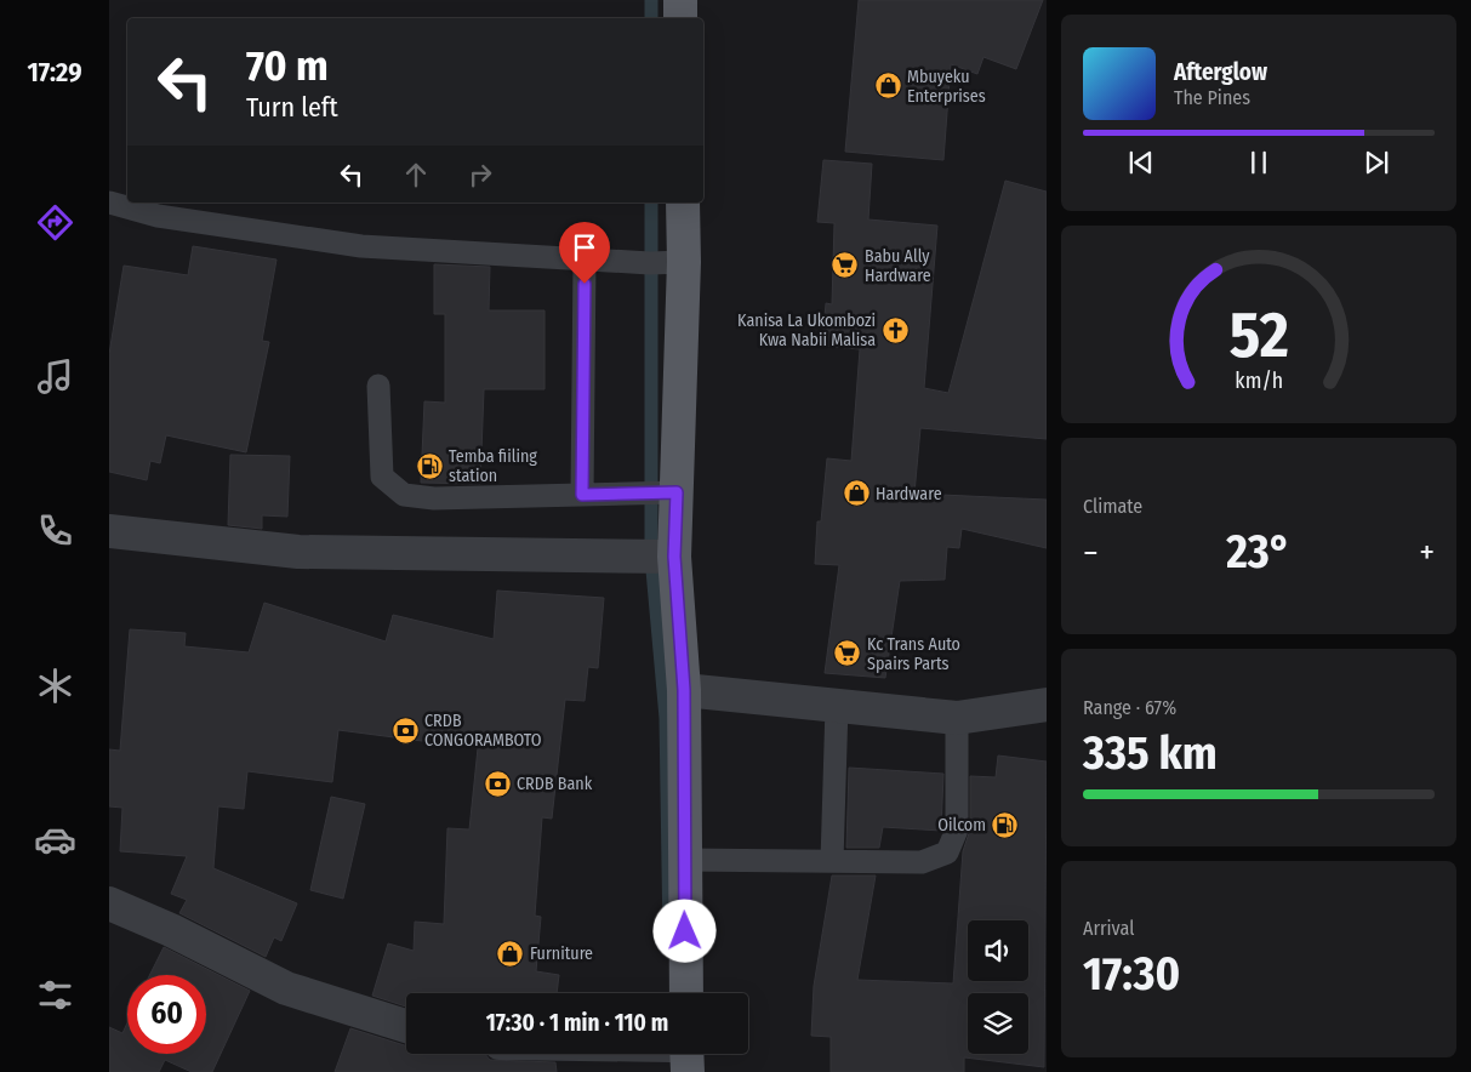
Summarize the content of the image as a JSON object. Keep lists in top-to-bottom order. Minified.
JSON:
{"places":{"shop":["Mbuyeku Enterprises","Hardware","Furniture"],"supermarket":["Babu Ally Hardware","Kc Trans Auto Spairs Parts"],"church":["Kanisa La Ukombozi Kwa Nabii Malisa"],"fuel station":["Temba fiiling station","Oilcom"],"bank":["CRDB CONGORAMBOTO","CRDB Bank"]},"page":{"tabs":"17:29","turn":["70 m","Turn left"],"song":["Afterglow","The Pines"],"tile":["Climate",["Range · 67%","335 km"],["Arrival","17:30"]],"heat":["−","23°","+"],"limit":"60","trip":"17:30 · 1 min · 110 m","gauge":["52","km/h"]}}
